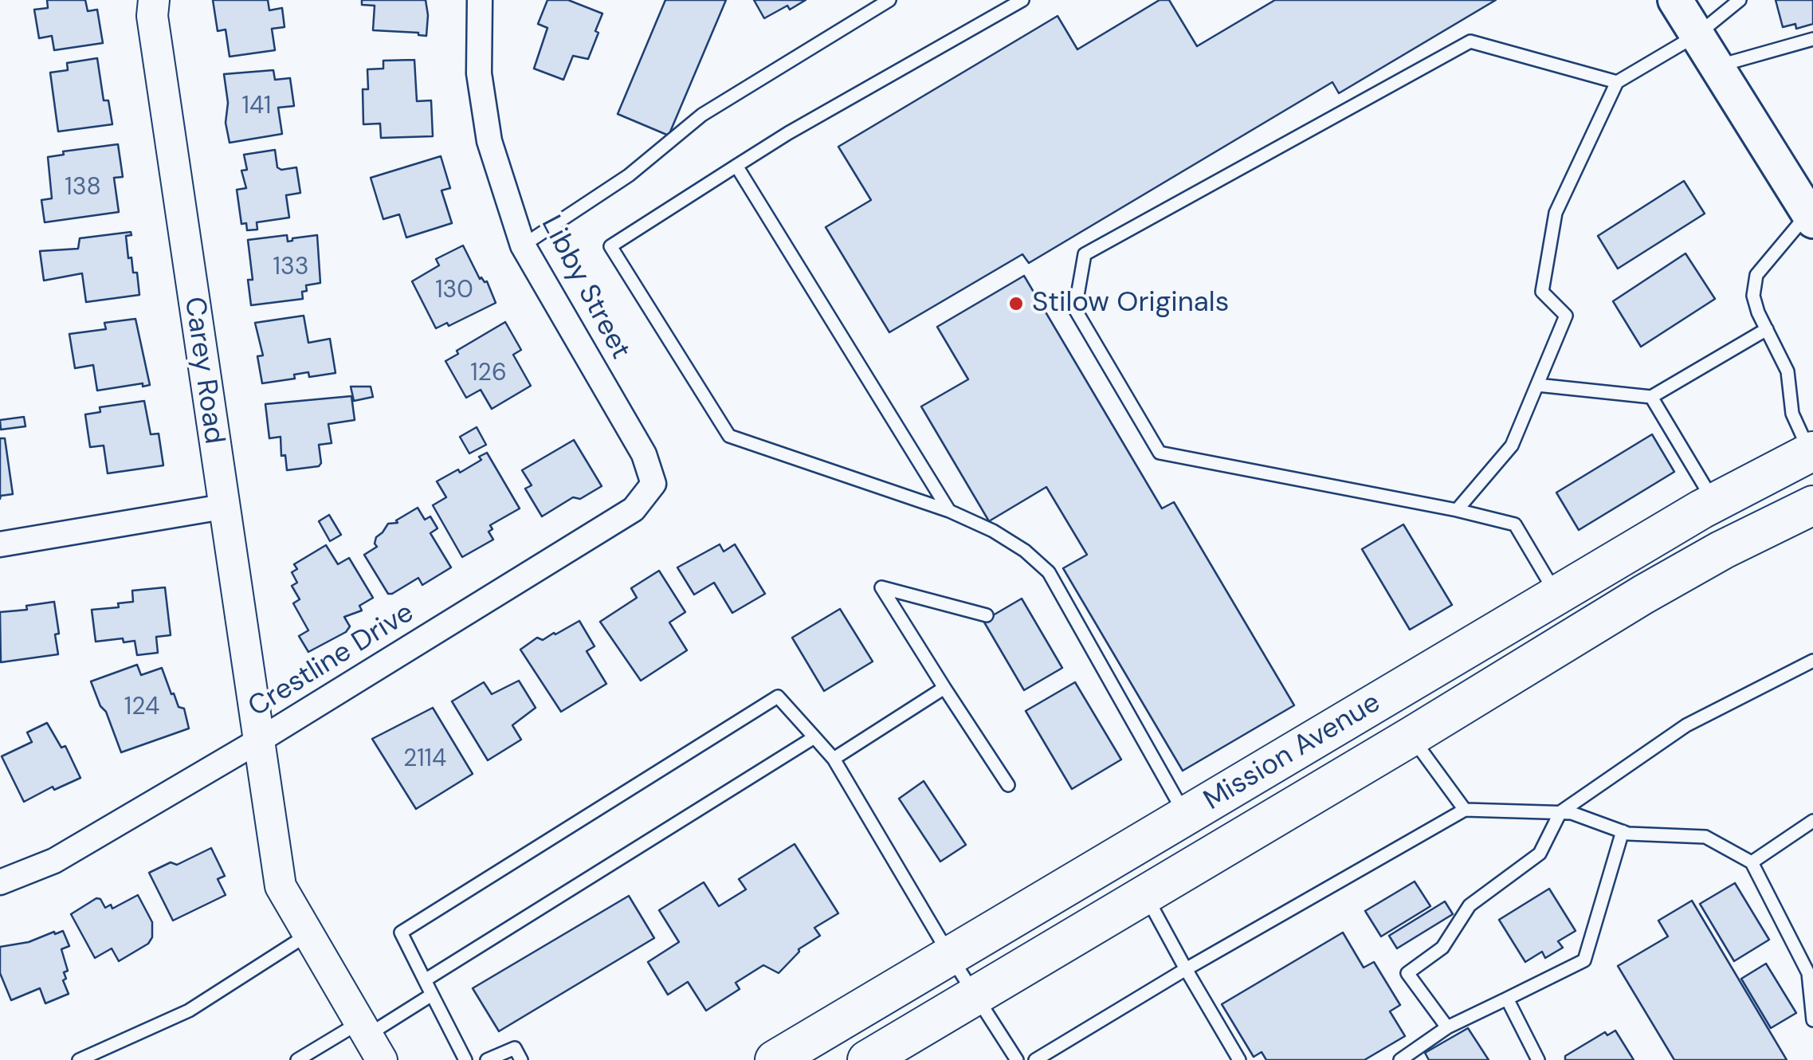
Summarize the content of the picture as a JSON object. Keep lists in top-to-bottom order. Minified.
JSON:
{"streets":{"main road":["Mission Avenue"],"street":["Libby Street","Carey Road","Crestline Drive"]},"crossings":[["Libby Street","Crestline Drive"],["Carey Road","Crestline Drive"]],"places":["Stilow Originals"],"house_numbers":["141","138","133","130","126","124","2114"]}
